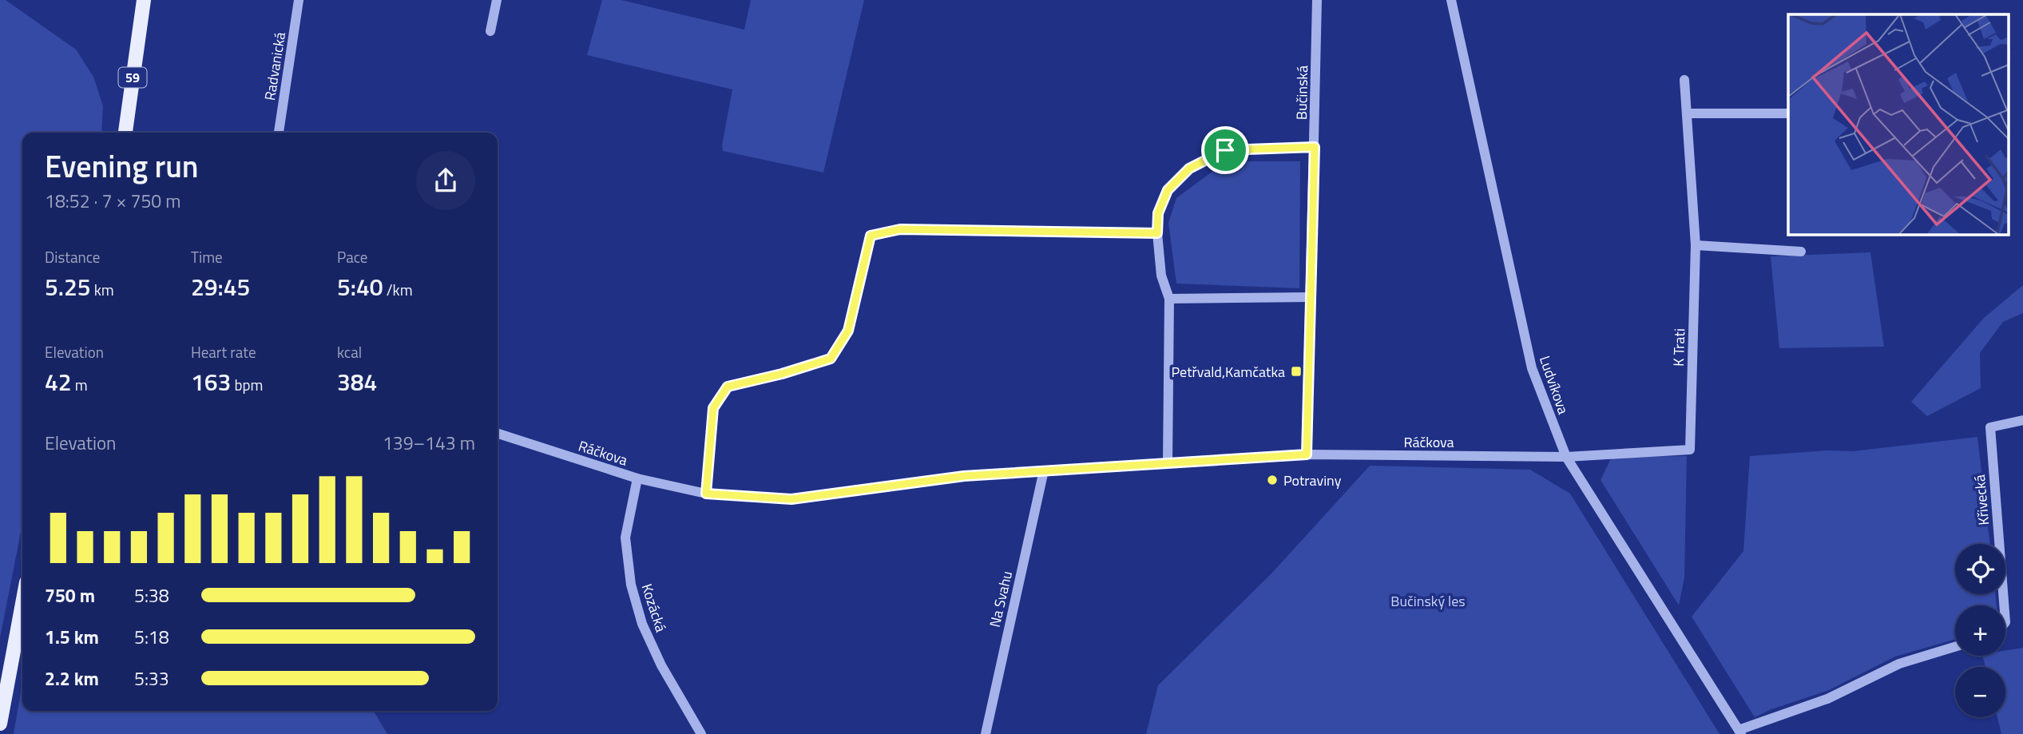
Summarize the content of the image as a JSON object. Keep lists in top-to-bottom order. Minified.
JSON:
{"streets":{"main road":["59"],"street":["Radvanická","Bučinská","K Trati","Ludvíkova","Ráčkova","Křivecká","Na Svahu","Kozácká"]},"crossings":[["Bučinská","Ráčkova"],["K Trati","Ráčkova"],["Ludvíkova","Ráčkova"],["Ráčkova","Na Svahu"],["Ráčkova","Kozácká"]],"parks":["Bučinský les"],"places":{"transit":["Petřvald,Kamčatka"],"other":["Potraviny"]},"page":{"heading":["Evening run","18:52 · 7 × 750 m"],"stats":[["Distance","5.25 km"],["Time","29:45"],["Pace","5:40 /km"],["Elevation","42 m"],["Heart rate","163 bpm"],["kcal","384"]],"chart":["Elevation","139–143 m"],"map_buttons":["+","−"],"list":[{"name":"750 m","note":"5:38"},{"name":"1.5 km","note":"5:18"},{"name":"2.2 km","note":"5:33"}]}}
